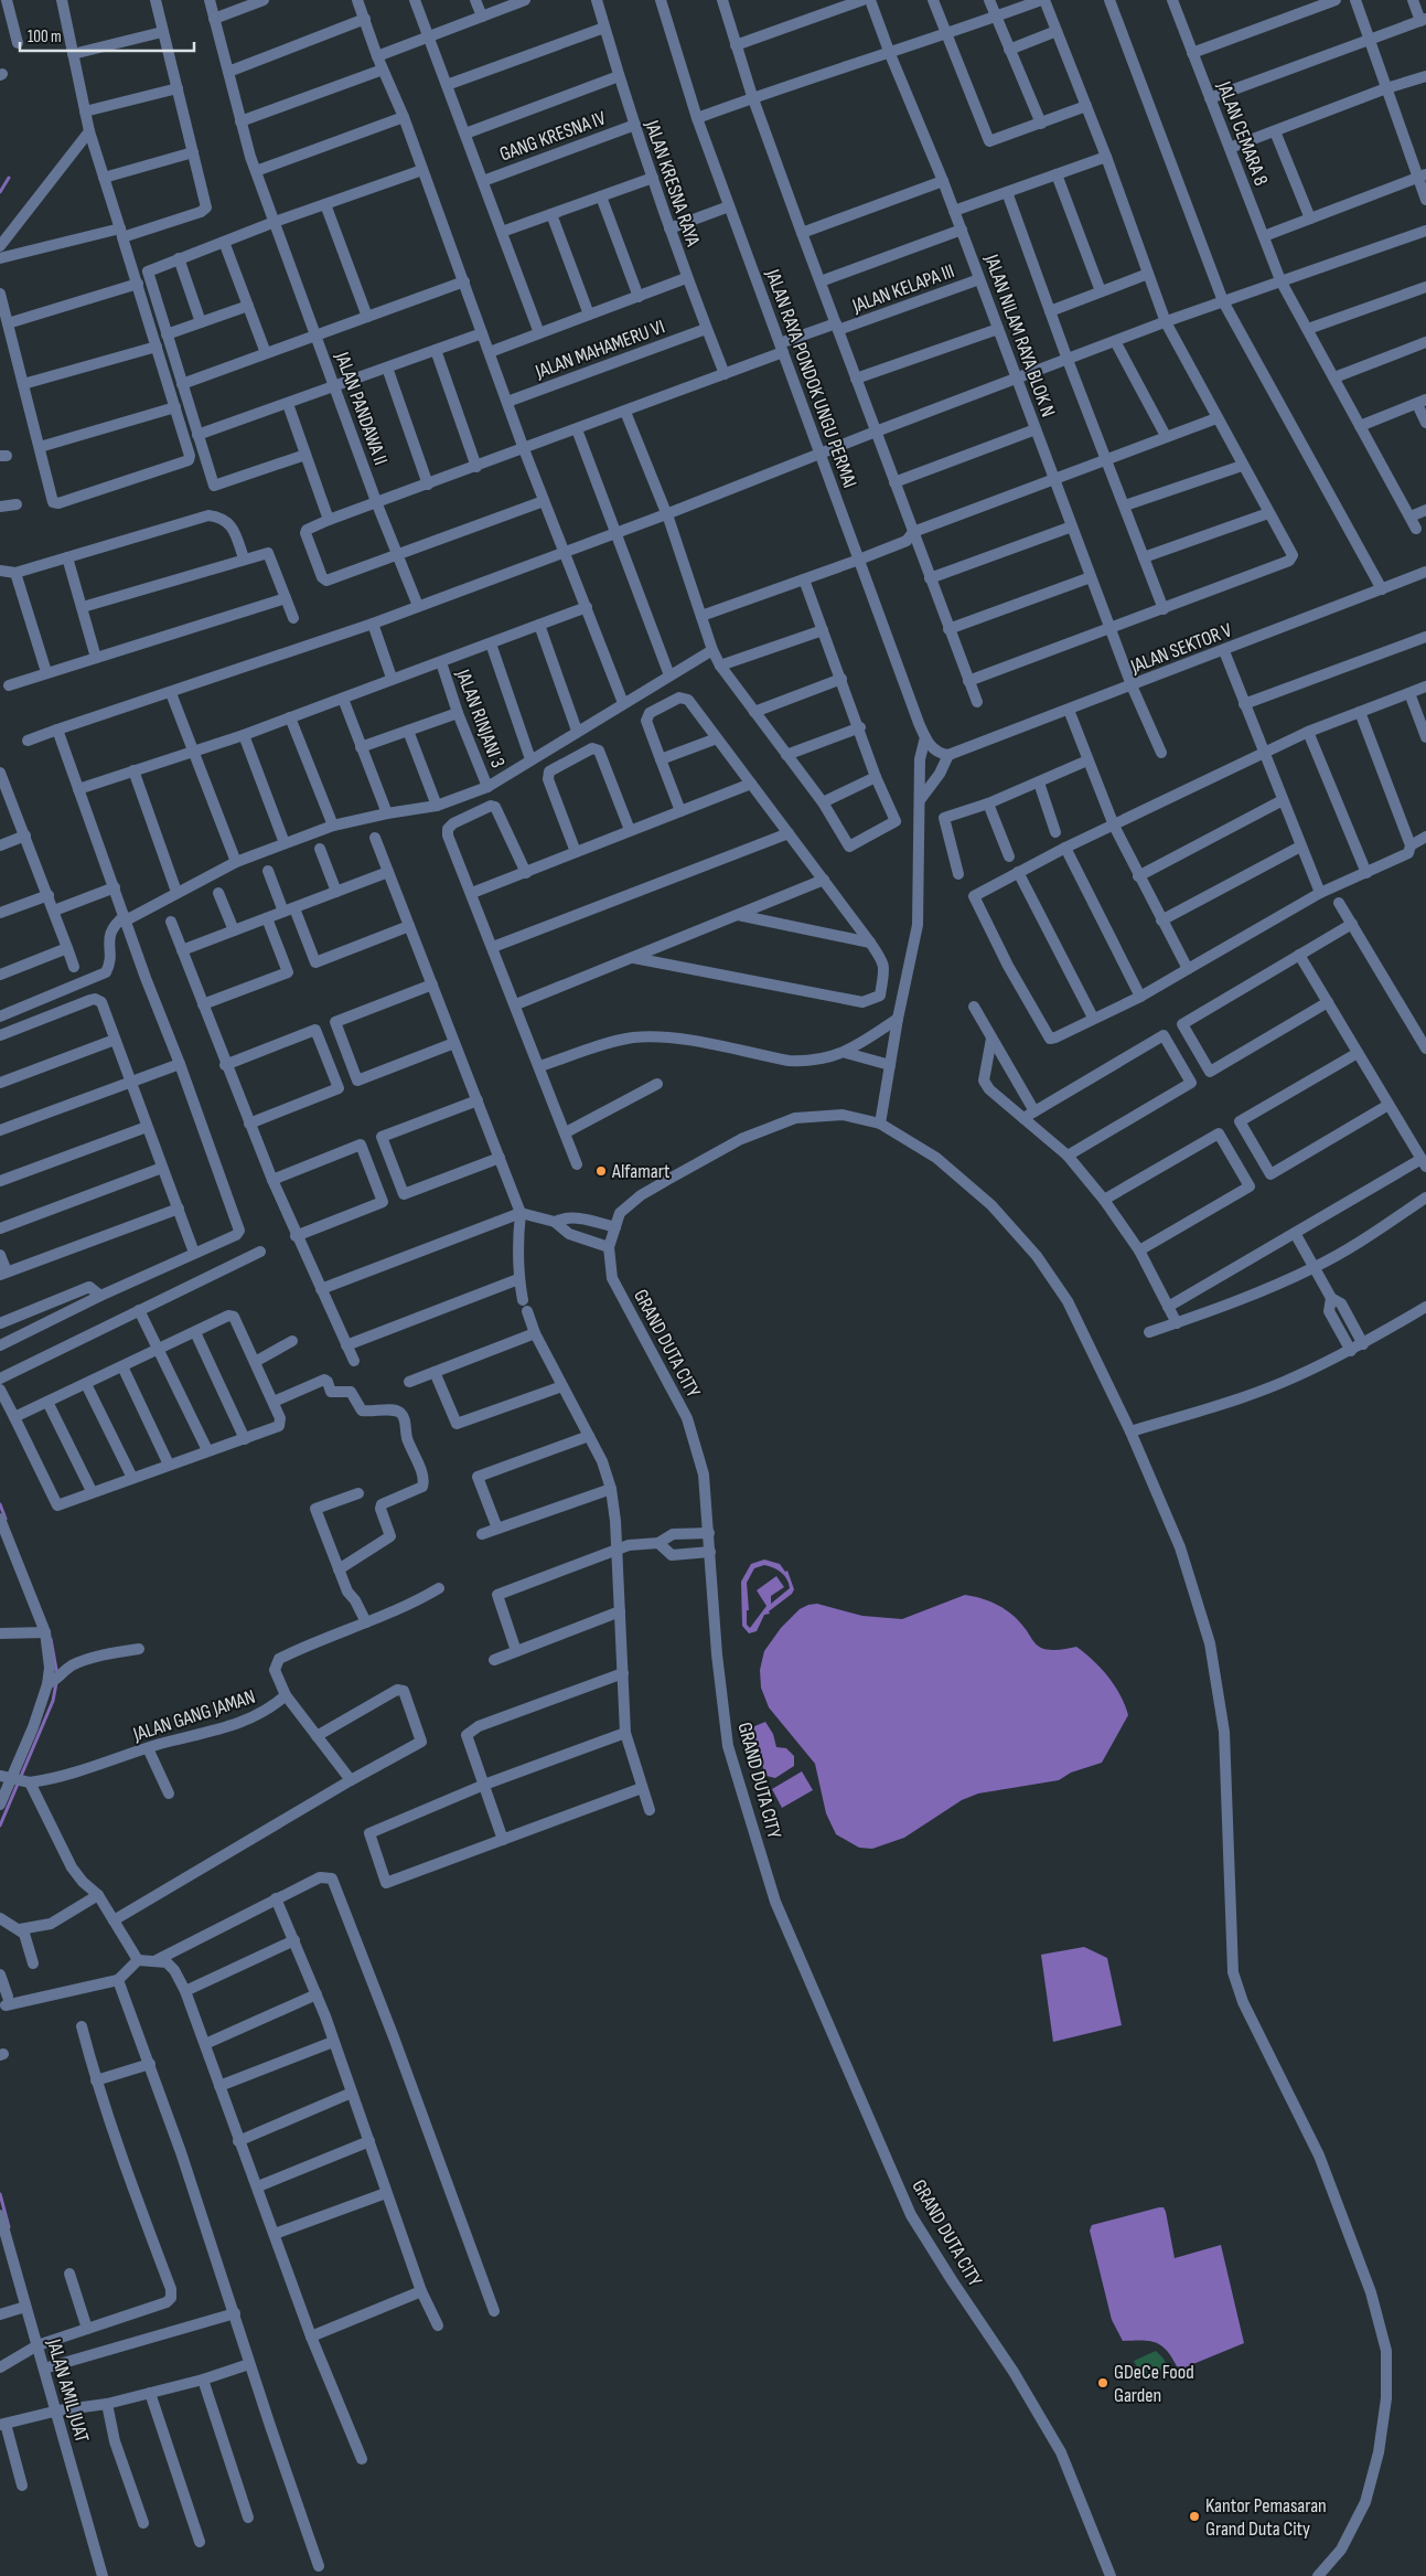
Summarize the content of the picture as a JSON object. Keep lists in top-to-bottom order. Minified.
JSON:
{"streets":{"street":["JALAN CEMARA 8","GANG KRESNA IV","JALAN KRESNA RAYA","JALAN KELAPA III","JALAN NILAM RAYA BLOK N","JALAN MAHAMERU VI","JALAN RAYA PONDOK UNGU PERMAI","JALAN PANDAWA II","JALAN SEKTOR V","JALAN RINJANI 3","GRAND DUTA CITY","JALAN GANG JAMAN","JALAN AMIL JUAT"]},"crossings":[["GANG KRESNA IV","JALAN KRESNA RAYA"],["JALAN KRESNA RAYA","JALAN KELAPA III"],["JALAN KRESNA RAYA","JALAN MAHAMERU VI"],["JALAN KELAPA III","JALAN NILAM RAYA BLOK N"],["JALAN KELAPA III","JALAN RAYA PONDOK UNGU PERMAI"],["JALAN KELAPA III","JALAN PANDAWA II"],["JALAN NILAM RAYA BLOK N","JALAN SEKTOR V"]],"places":["Alfamart","GDeCe Food Garden","Kantor Pemasaran Grand Duta City"],"scale_bar":"100 m"}
